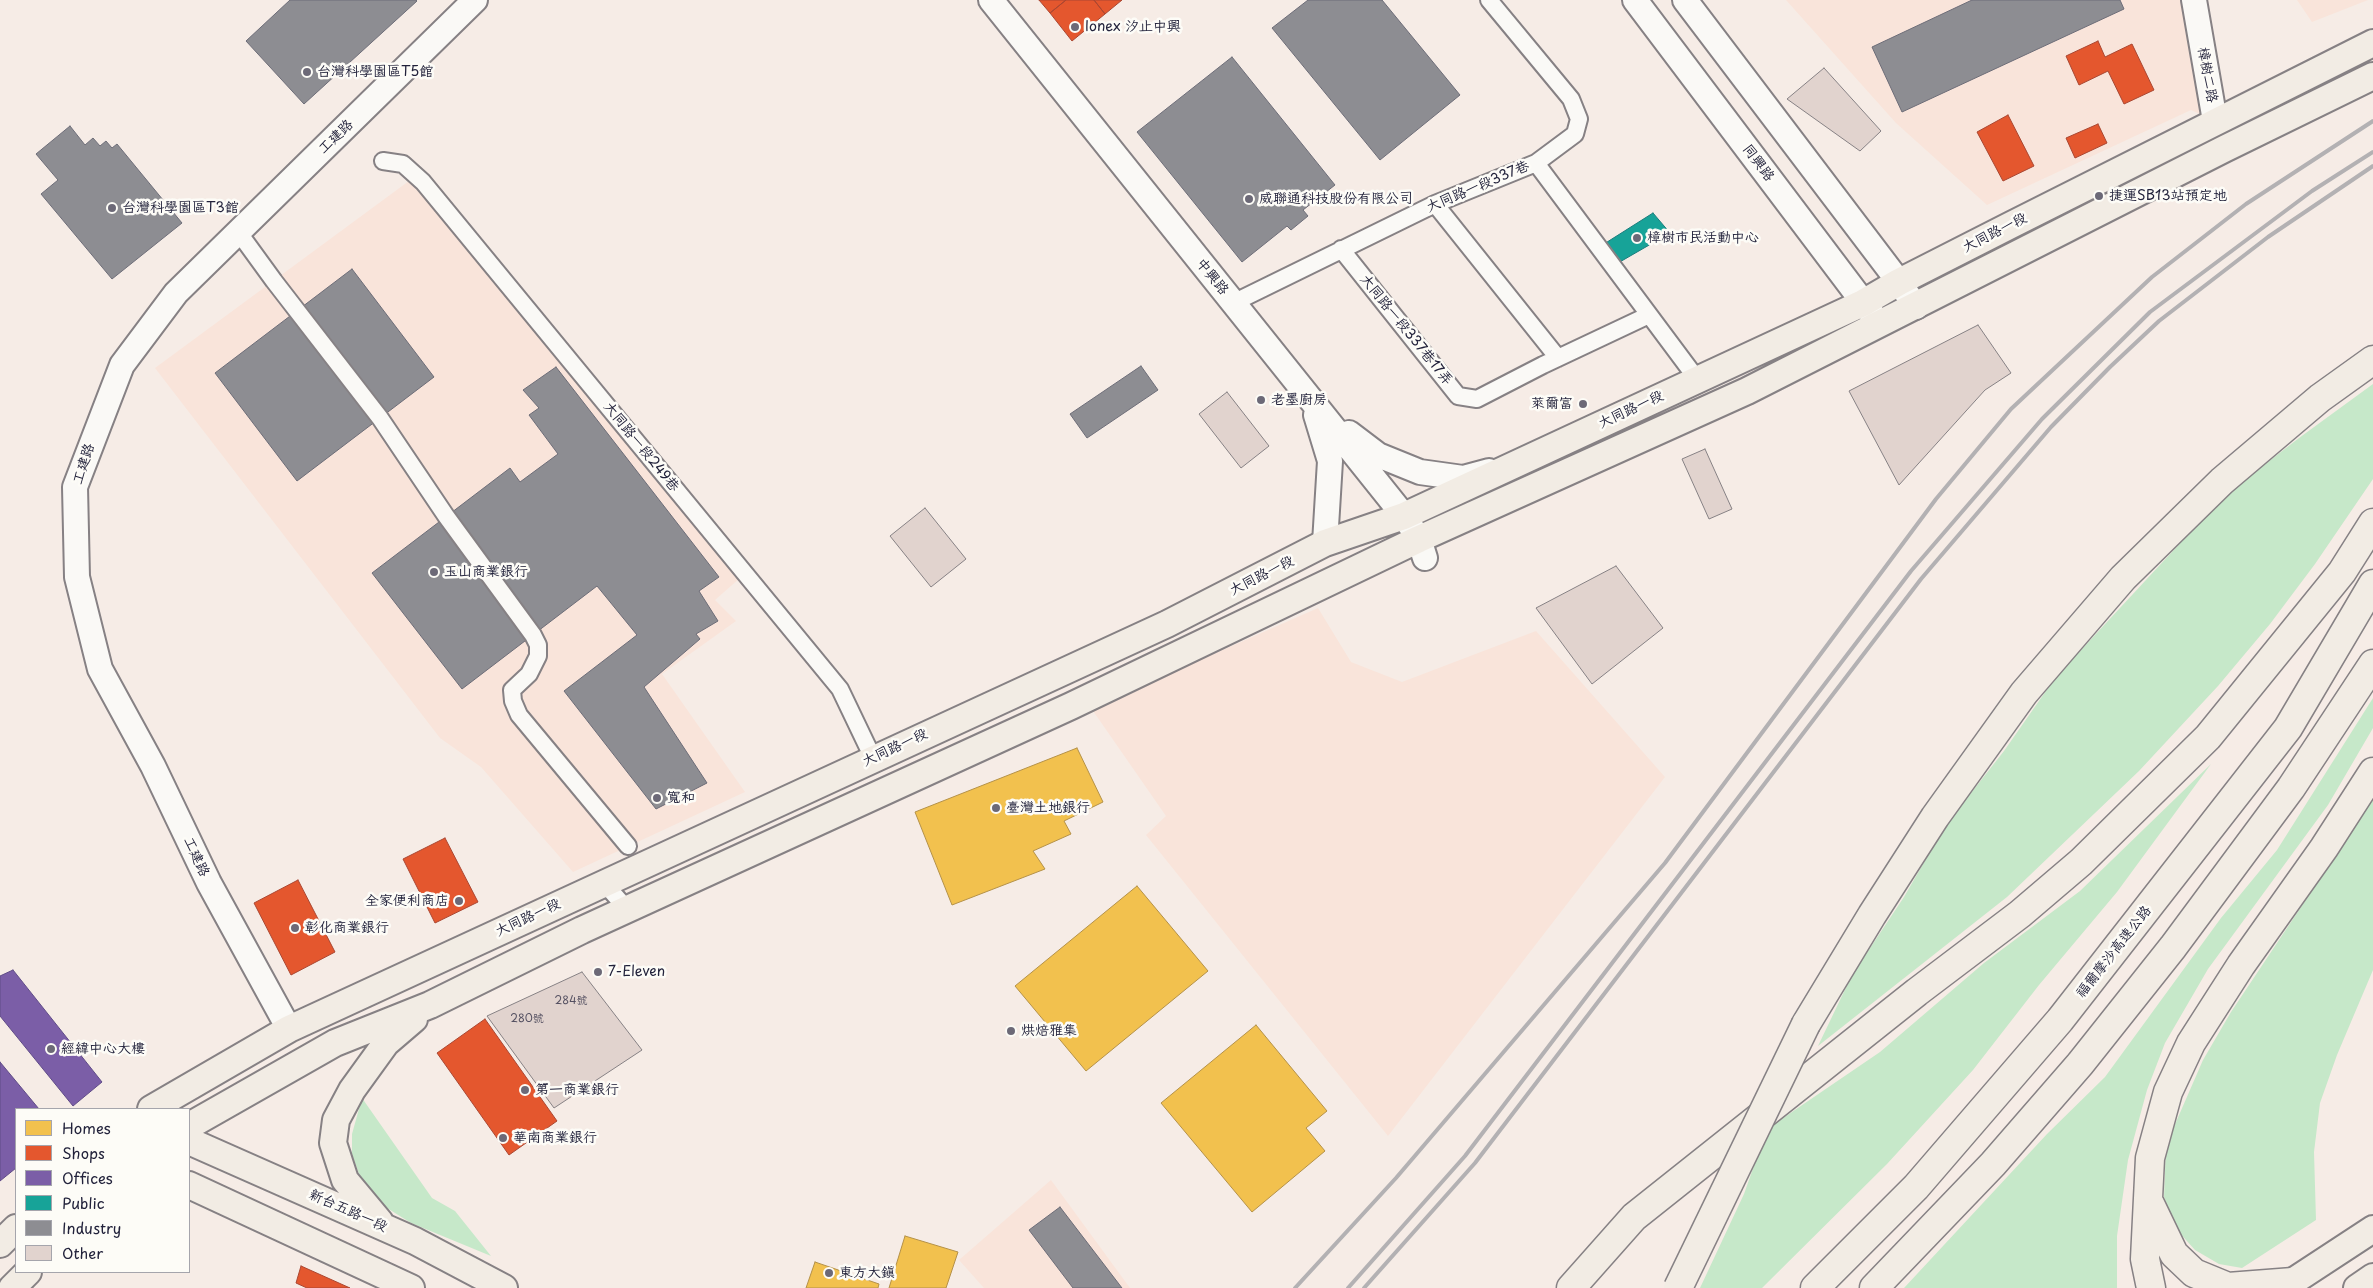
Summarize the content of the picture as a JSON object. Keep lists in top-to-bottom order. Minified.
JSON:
{"streets":{"highway":["福爾摩沙高速公路"],"main road":["大同路一段","新台五路一段"],"street":["樟樹二路","工建路","同興路","大同路一段337巷","中興路","大同路一段337巷17弄","大同路一段249巷"]},"crossings":[["樟樹二路","大同路一段"],["工建路","大同路一段"],["同興路","大同路一段"],["大同路一段337巷","大同路一段"],["大同路一段337巷","中興路"],["大同路一段337巷","大同路一段337巷17弄"],["大同路一段","中興路"],["大同路一段","大同路一段249巷"]],"places":["Ionex 汐止中興","台灣科學園區T5館","捷運SB13站預定地","威聯通科技股份有限公司","台灣科學園區T3館","樟樹市民活動中心","老墨廚房","萊爾富","玉山商業銀行","寬和","臺灣土地銀行","全家便利商店","彰化商業銀行","7-Eleven","烘焙雅集","經緯中心大樓","第一商業銀行","華南商業銀行","東方大鎮"],"house_numbers":["284號","280號"],"legend":["Homes","Shops","Offices","Public","Industry","Other"]}
